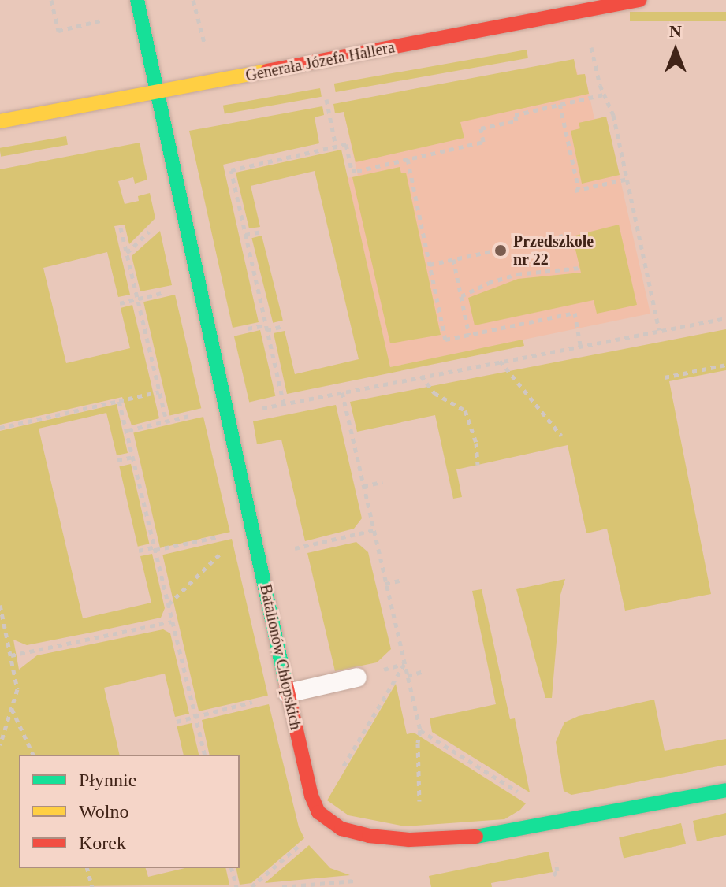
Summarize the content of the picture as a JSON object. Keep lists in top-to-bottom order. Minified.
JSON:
{"streets":{"street":["Generała Józefa Hallera","Batalionów Chłopskich"]},"crossings":[["Generała Józefa Hallera","Batalionów Chłopskich"]],"places":["Przedszkole nr 22"],"legend":["Płynnie","Wolno","Korek"],"north":"top"}
